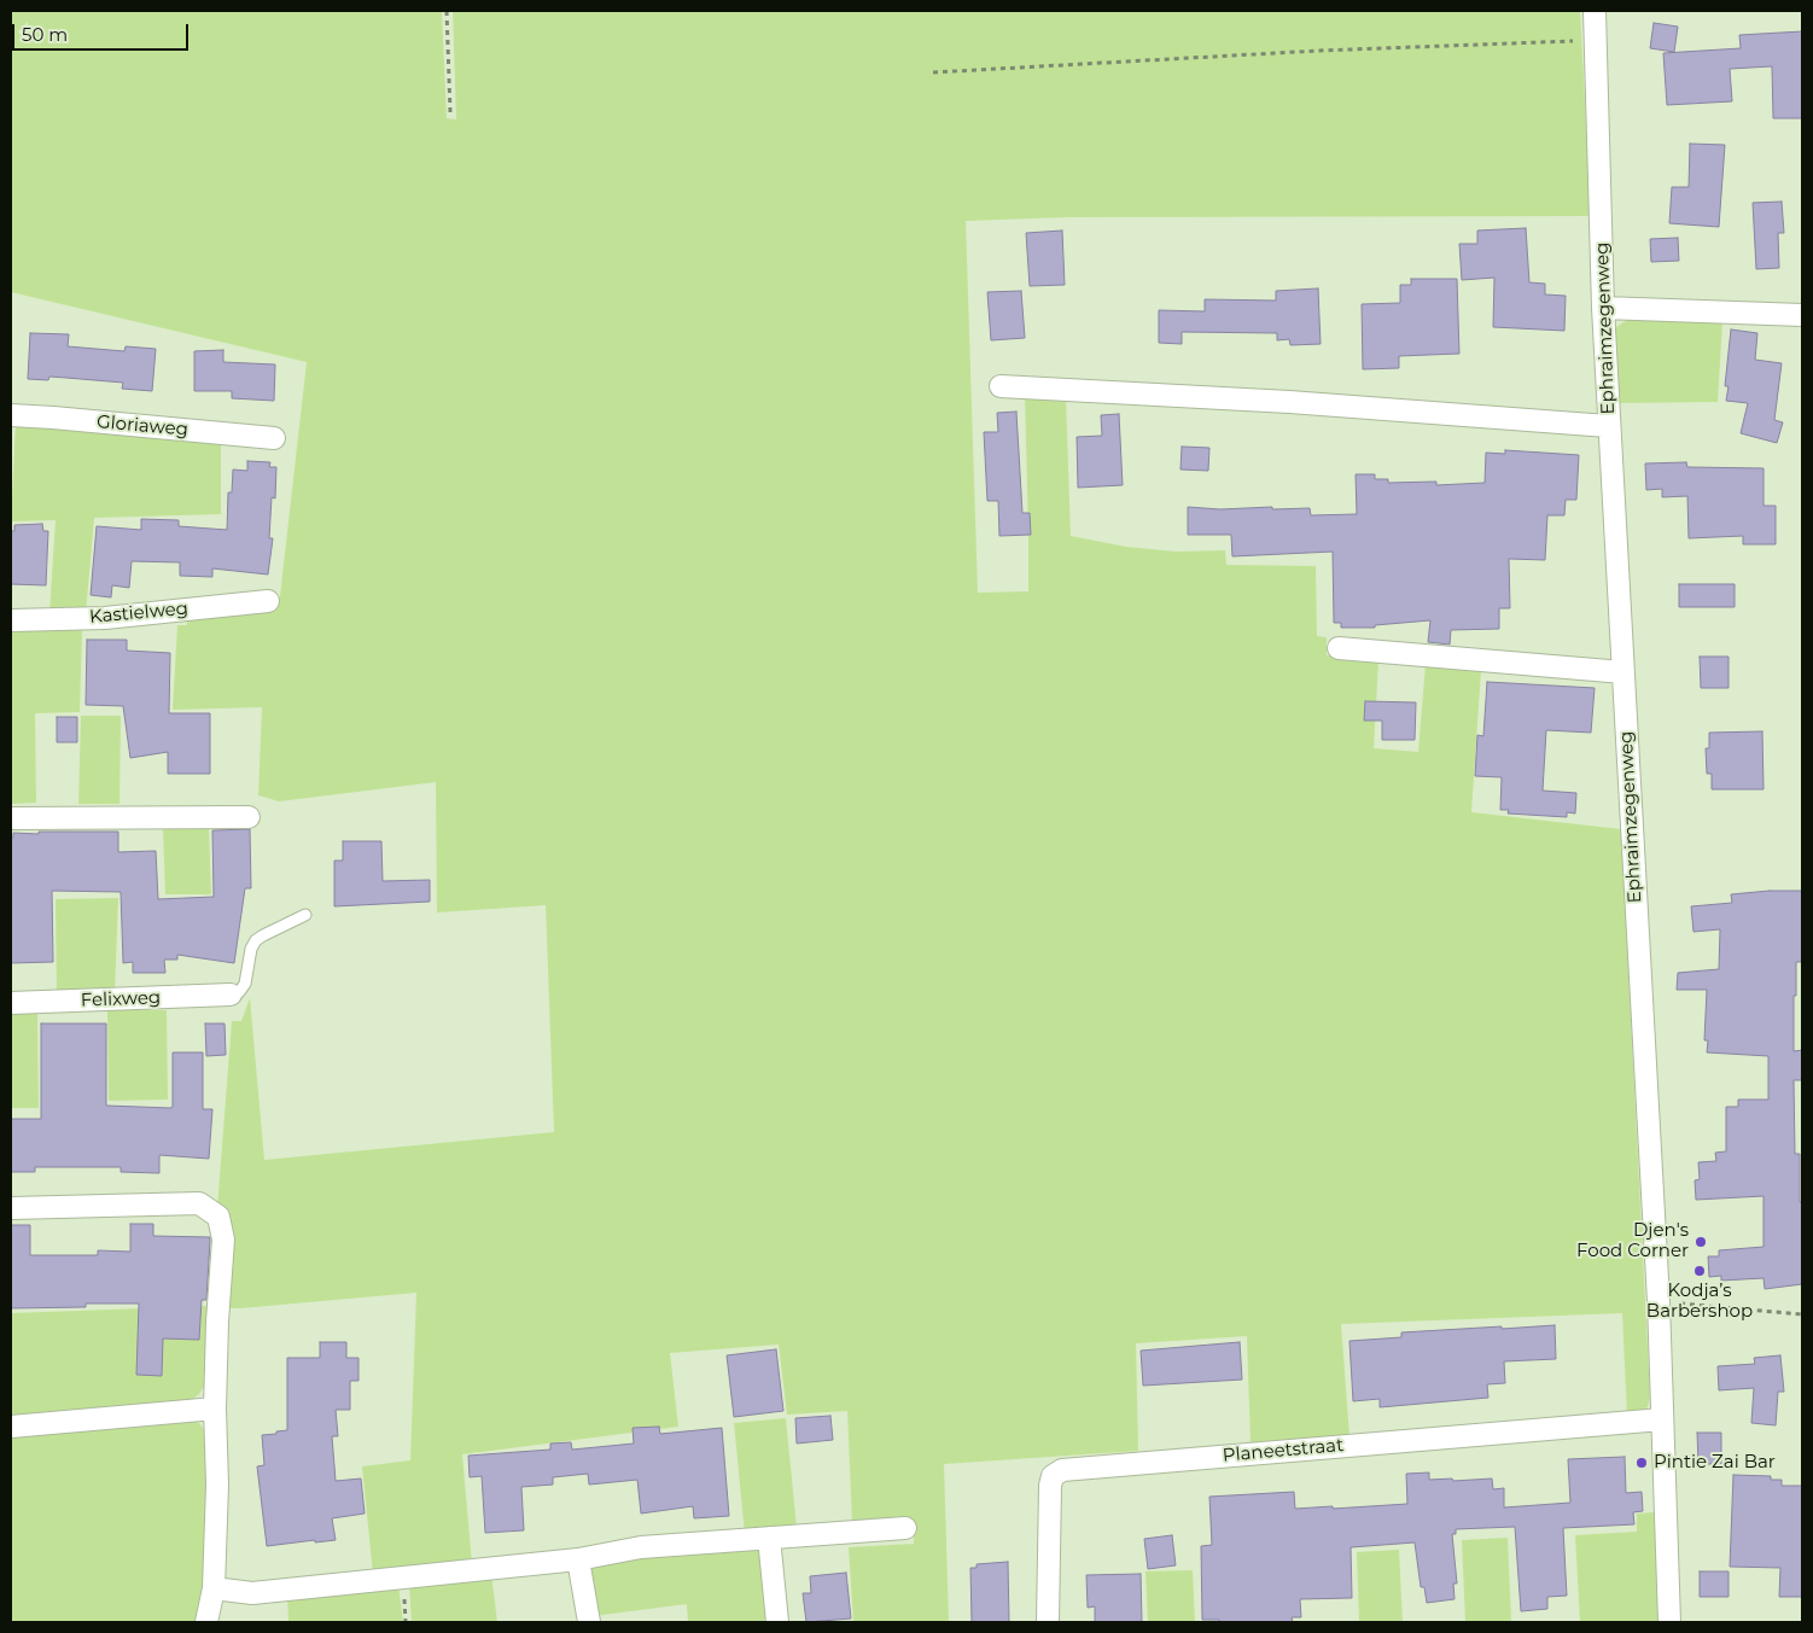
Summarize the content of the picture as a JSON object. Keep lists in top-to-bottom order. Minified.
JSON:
{"streets":{"street":["Ephraimzegenweg","Gloriaweg","Kastielweg","Felixweg","Planeetstraat"]},"crossings":[["Ephraimzegenweg","Planeetstraat"]],"places":["Djen's Food Corner","Kodja’s Barbershop","Pintie Zai Bar"],"scale_bar":"50 m"}
